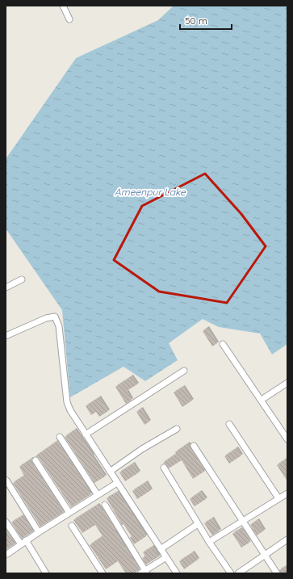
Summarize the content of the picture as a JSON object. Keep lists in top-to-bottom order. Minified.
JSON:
{"water":["Ameenpur Lake"],"scale_bar":"50 m"}
